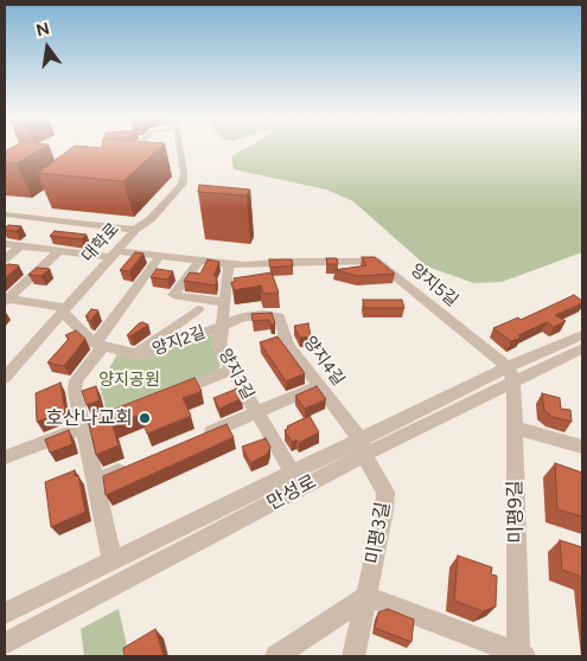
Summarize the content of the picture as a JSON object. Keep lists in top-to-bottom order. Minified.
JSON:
{"streets":{"street":["대학로","양지5길","양지2길","양지4길","양지3길","만성로","미평9길","미평3길"]},"crossings":[["대학로","양지5길"],["양지5길","양지3길"],["양지5길","만성로"],["양지5길","미평9길"],["양지2길","양지4길"],["양지2길","양지3길"],["양지4길","양지3길"],["양지4길","만성로"],["양지4길","미평3길"],["양지3길","만성로"],["만성로","미평9길"],["만성로","미평3길"]],"parks":["양지공원"],"places":["호산나교회"],"north":"top"}
